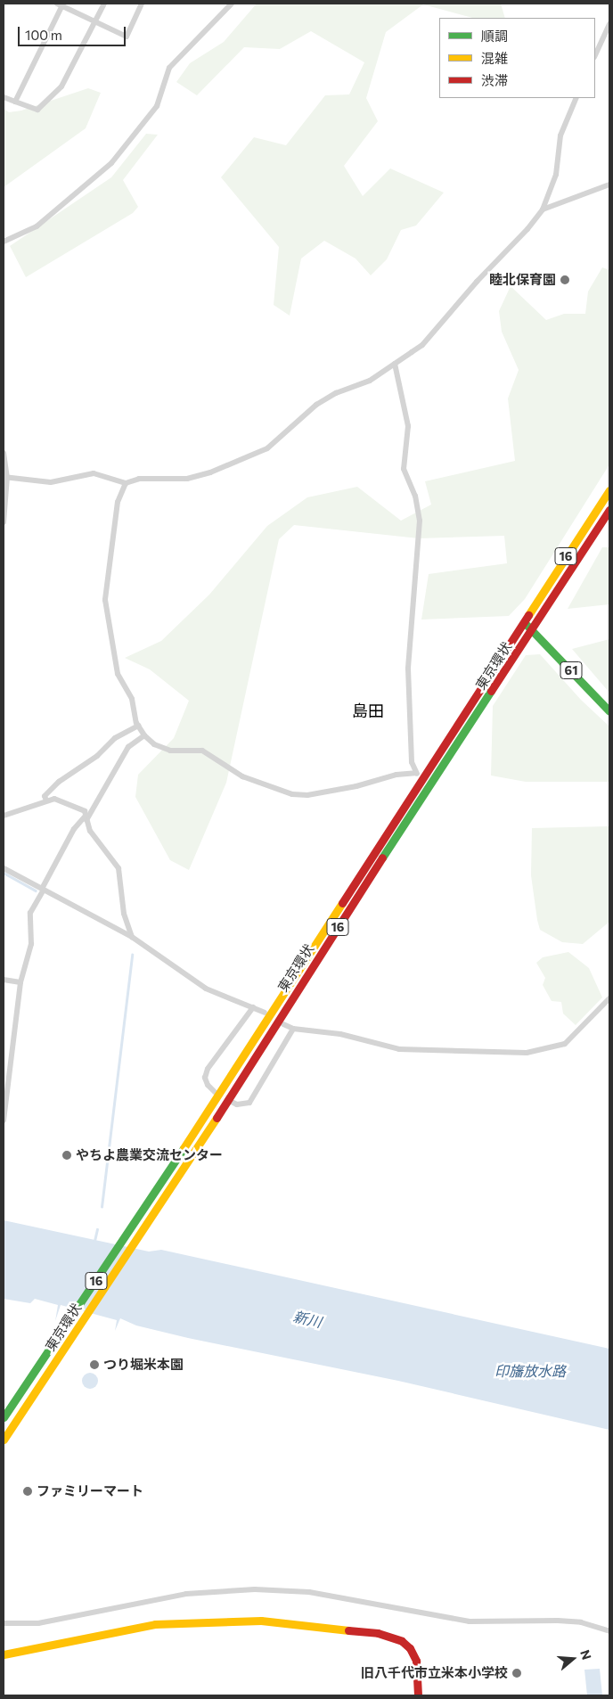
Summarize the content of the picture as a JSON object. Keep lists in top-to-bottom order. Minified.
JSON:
{"streets":{"main road":["16","東京環状","61"]},"crossings":[["東京環状","61"]],"districts":["島田"],"water":["新川","印旛放水路"],"places":["睦北保育園","やちよ農業交流センター","つり堀米本園","ファミリーマート","旧八千代市立米本小学校"],"legend":["順調","混雑","渋滞"],"scale_bar":"100 m","north":"right"}
